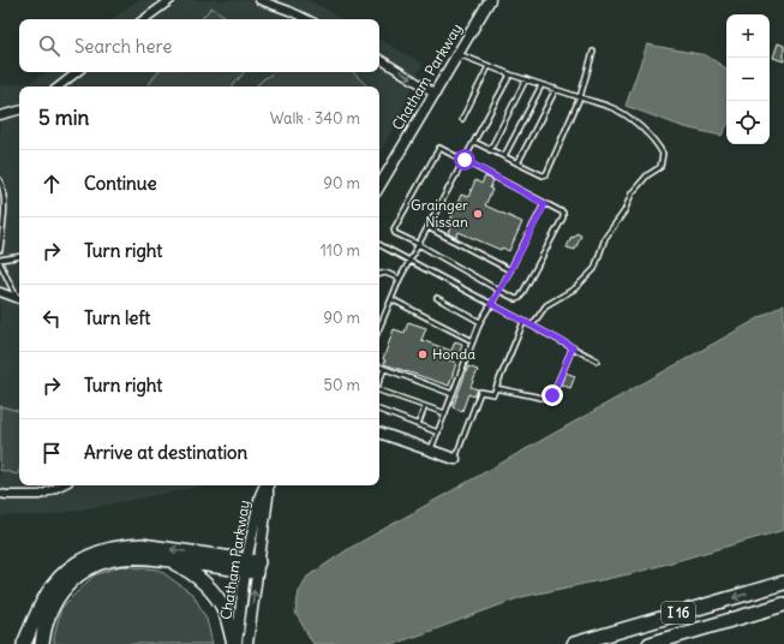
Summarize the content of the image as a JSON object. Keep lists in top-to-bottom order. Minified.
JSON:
{"streets":{"highway":["I 16"],"main road":["Chatham Parkway"]},"places":["Grainger Nissan","Honda"],"page":{"map_buttons":["+","−"],"search":"Search here","heading":["5 min","Walk · 340 m"],"list":[["Continue","90 m"],["Turn right","110 m"],["Turn left","90 m"],["Turn right","50 m"],"Arrive at destination"]}}
